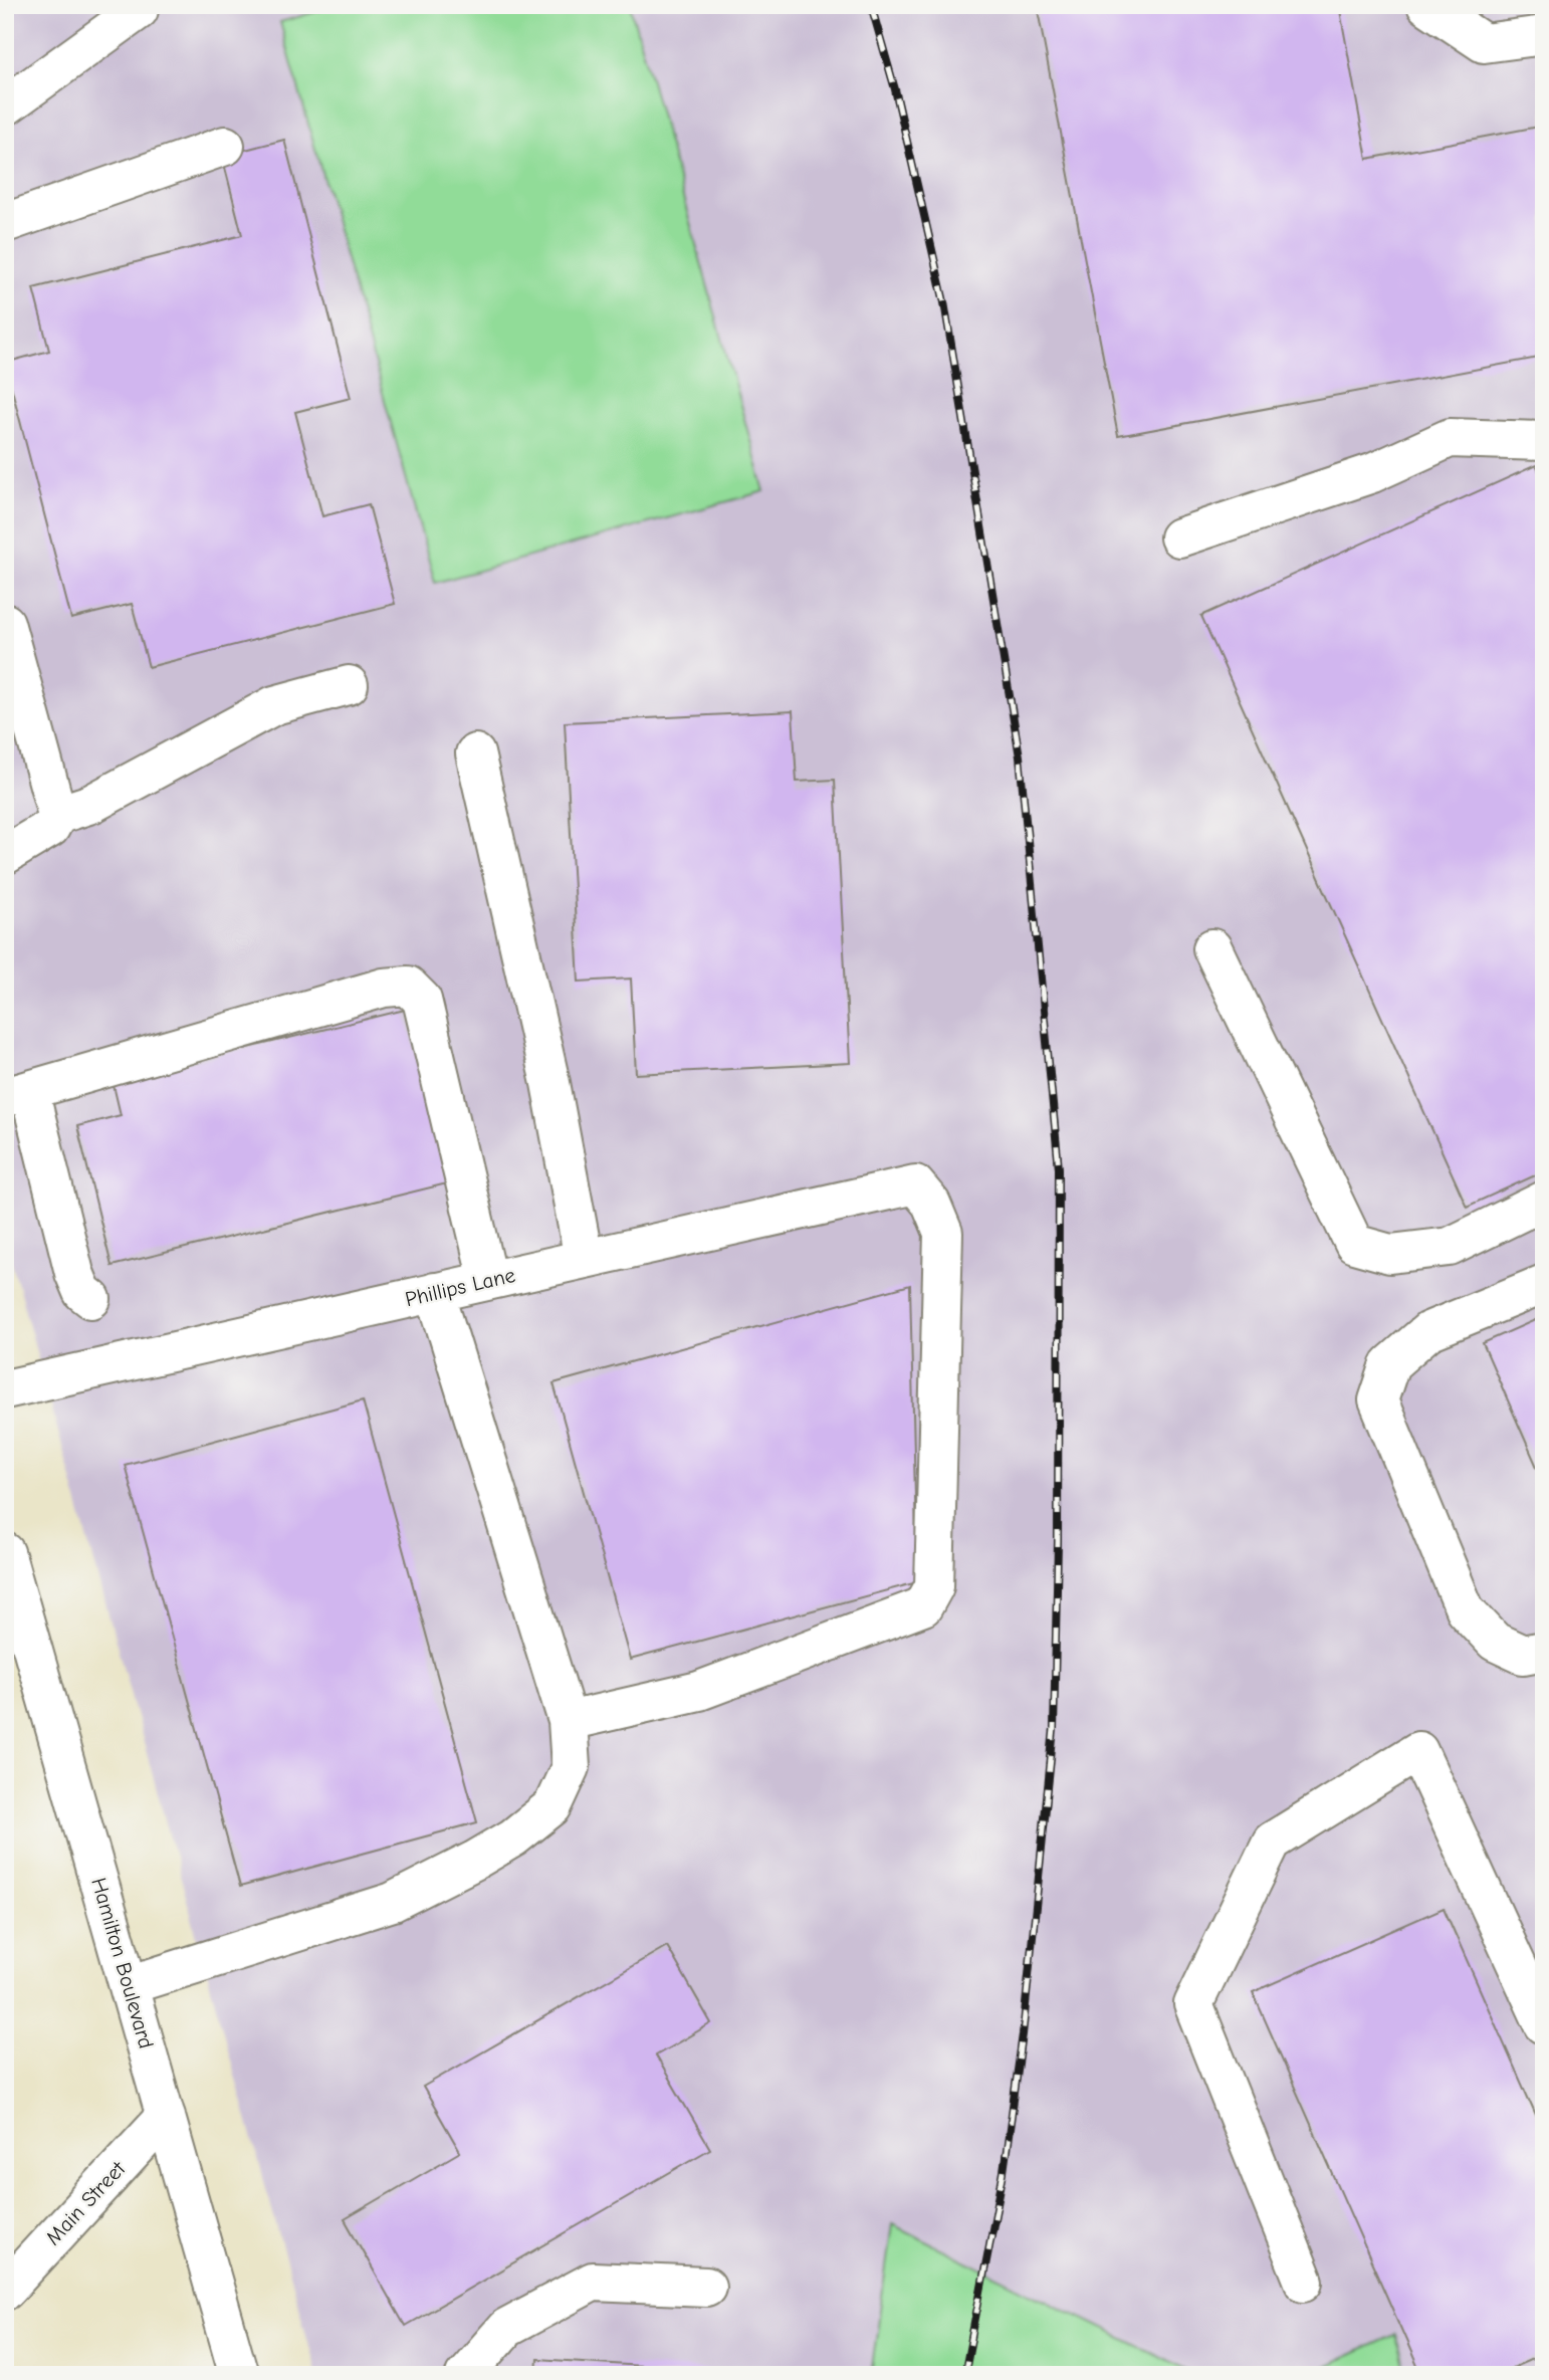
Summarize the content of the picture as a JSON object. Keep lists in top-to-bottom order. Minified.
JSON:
{"streets":{"street":["Phillips Lane","Hamilton Boulevard","Main Street"]},"crossings":[["Hamilton Boulevard","Main Street"]]}
